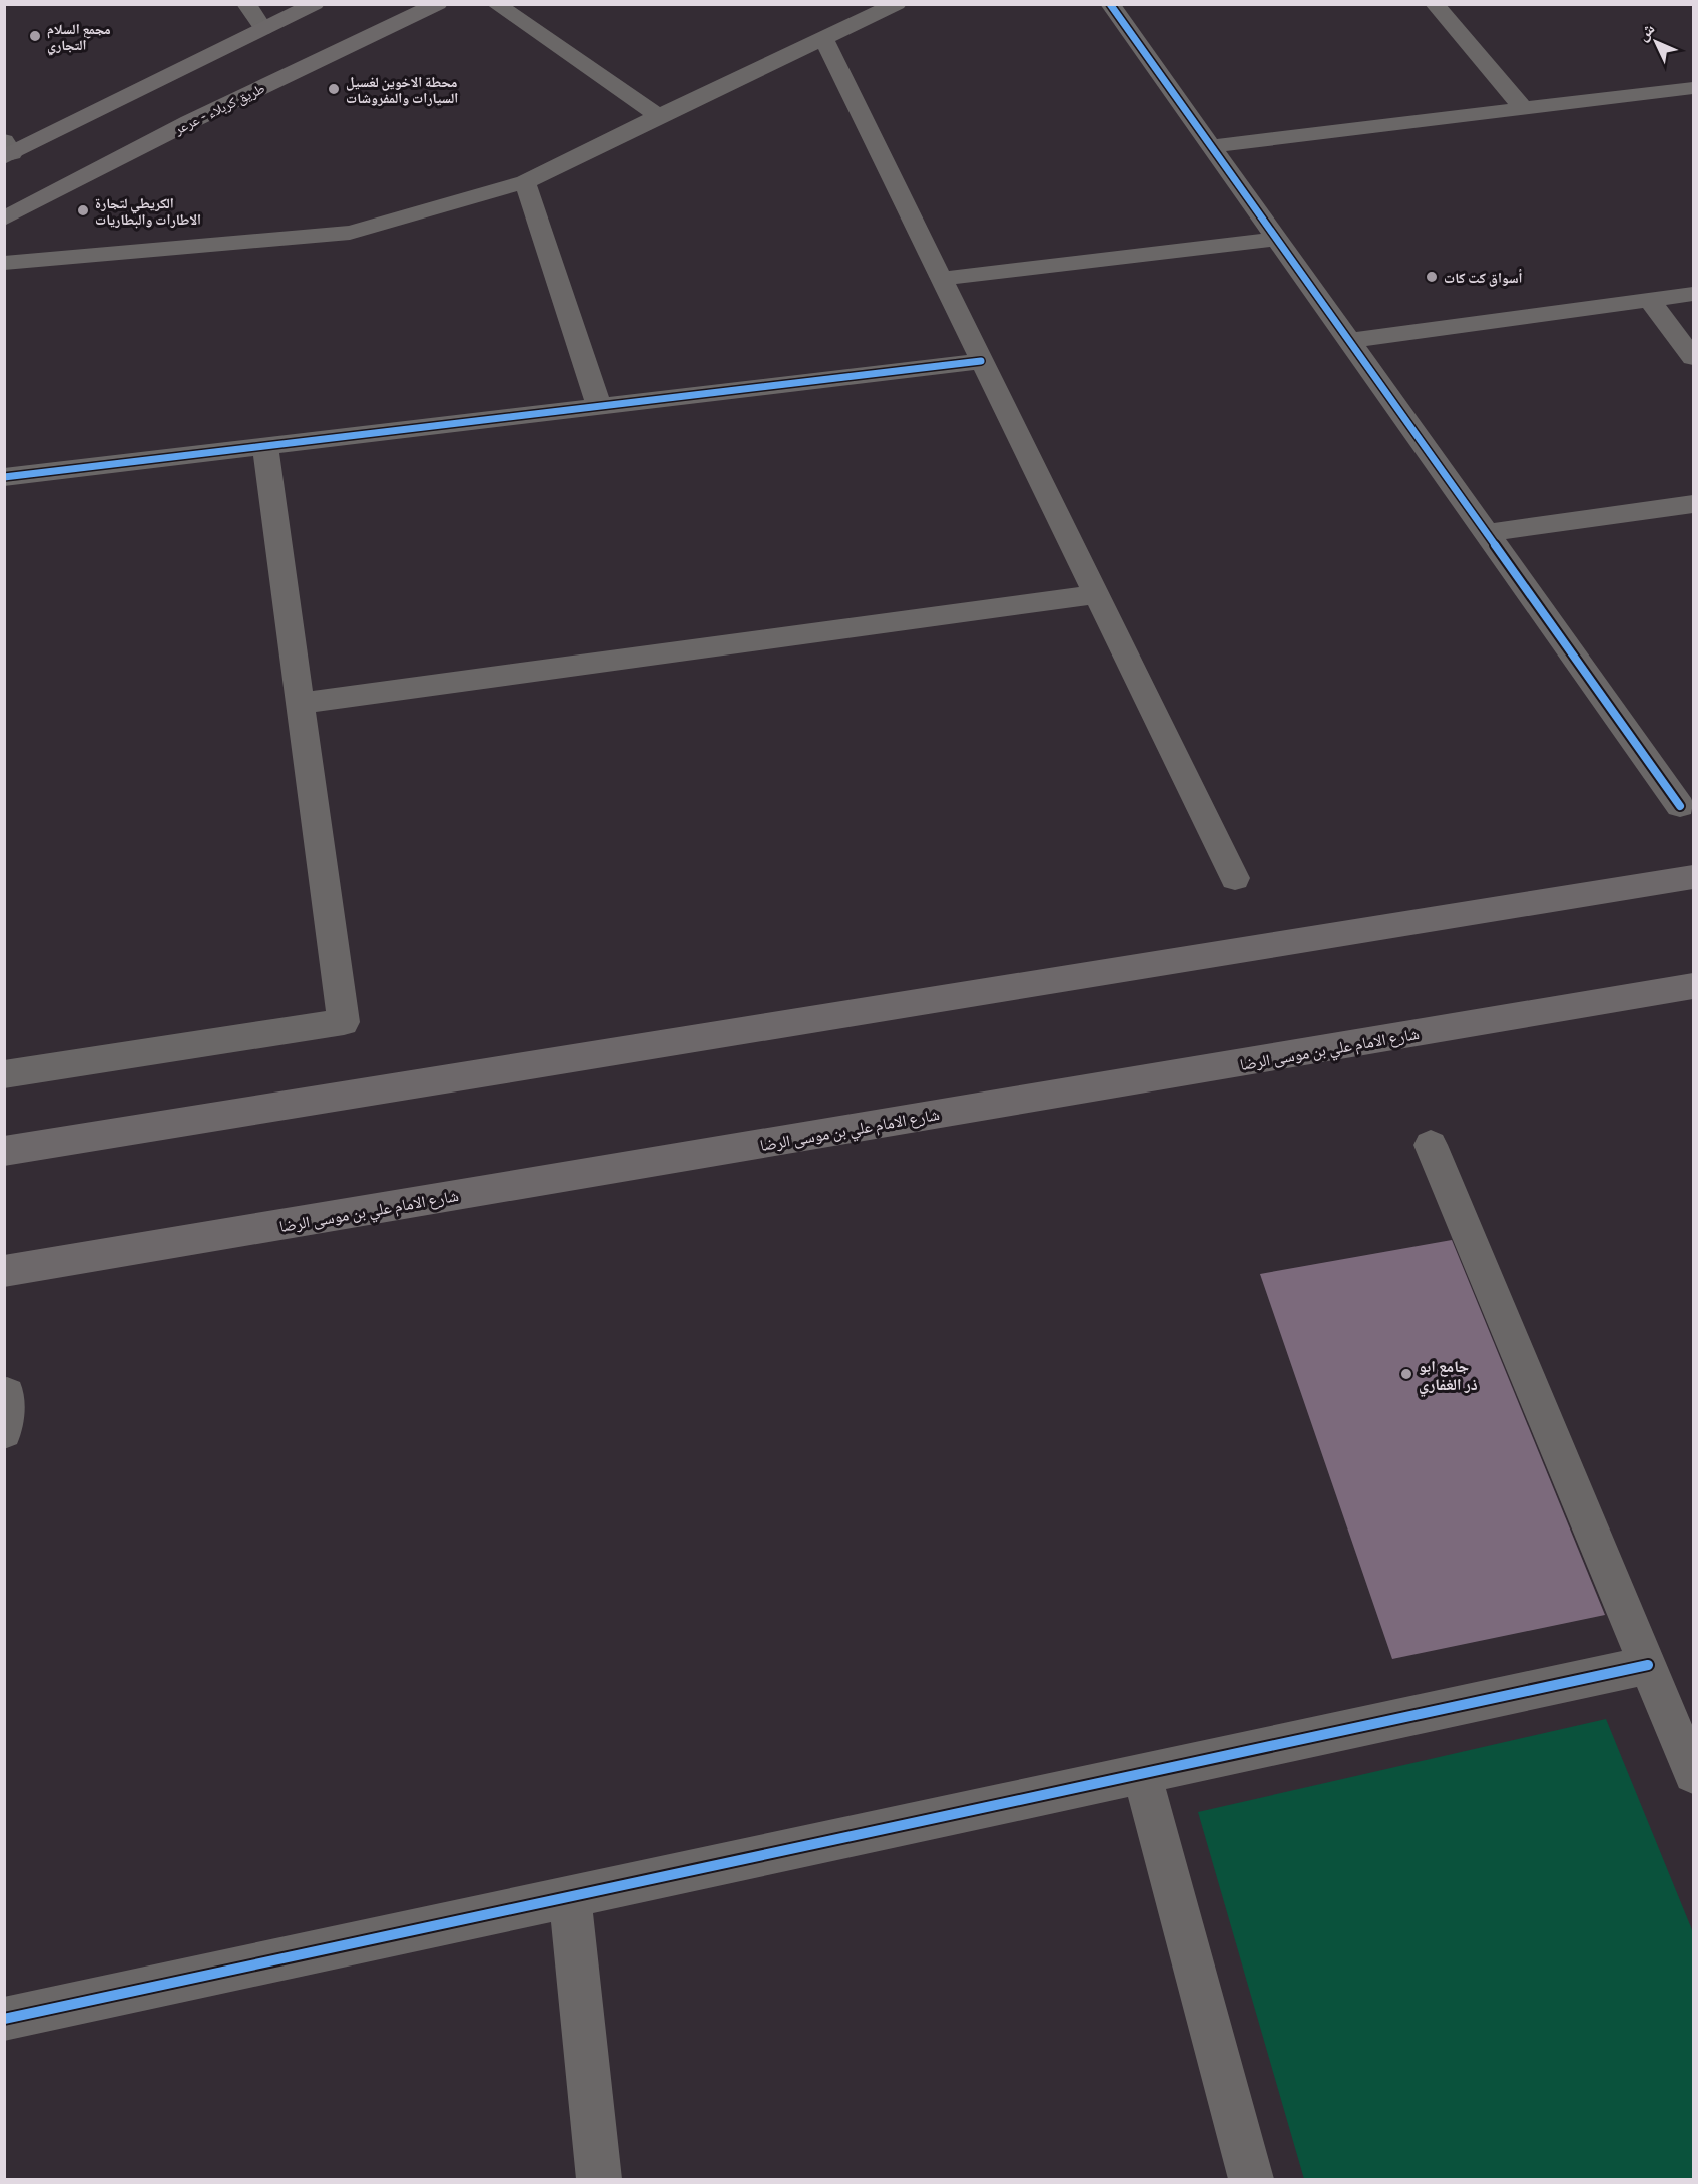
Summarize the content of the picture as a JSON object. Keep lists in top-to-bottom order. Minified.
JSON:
{"streets":{"main road":["طريق كربلاء - عرعر","شارع الامام علي بن موسى الرضا"]},"places":["مجمع السلام التجاري","محطة الاخوين لغسيل السيارات والمفروشات","الكريطي لتجارة الاطارات والبطاريات","أسواق كت كات","جامع ابو ذر الغفاري"],"north":"top left"}
